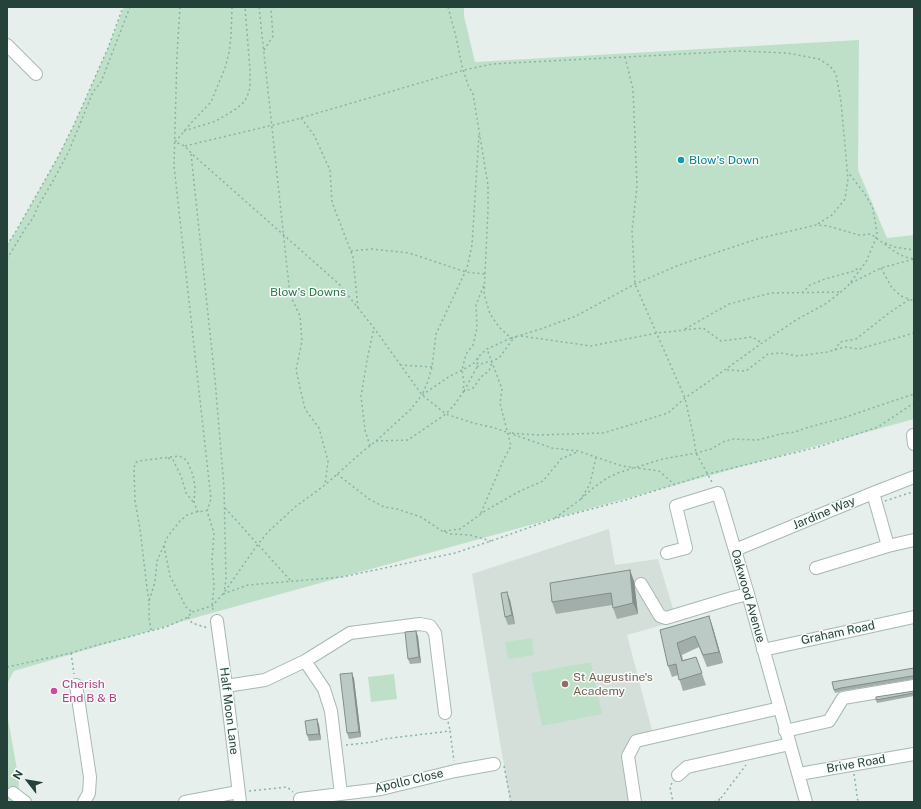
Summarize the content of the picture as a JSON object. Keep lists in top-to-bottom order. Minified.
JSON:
{"streets":{"street":["Jardine Way","Oakwood Avenue","Graham Road","Half Moon Lane","Brive Road","Apollo Close"]},"crossings":[["Jardine Way","Oakwood Avenue"],["Oakwood Avenue","Graham Road"],["Oakwood Avenue","Brive Road"]],"parks":["Blow's Downs"],"places":["Blow's Down","St Augustine's Academy","Cherish End B & B"],"north":"top left"}
